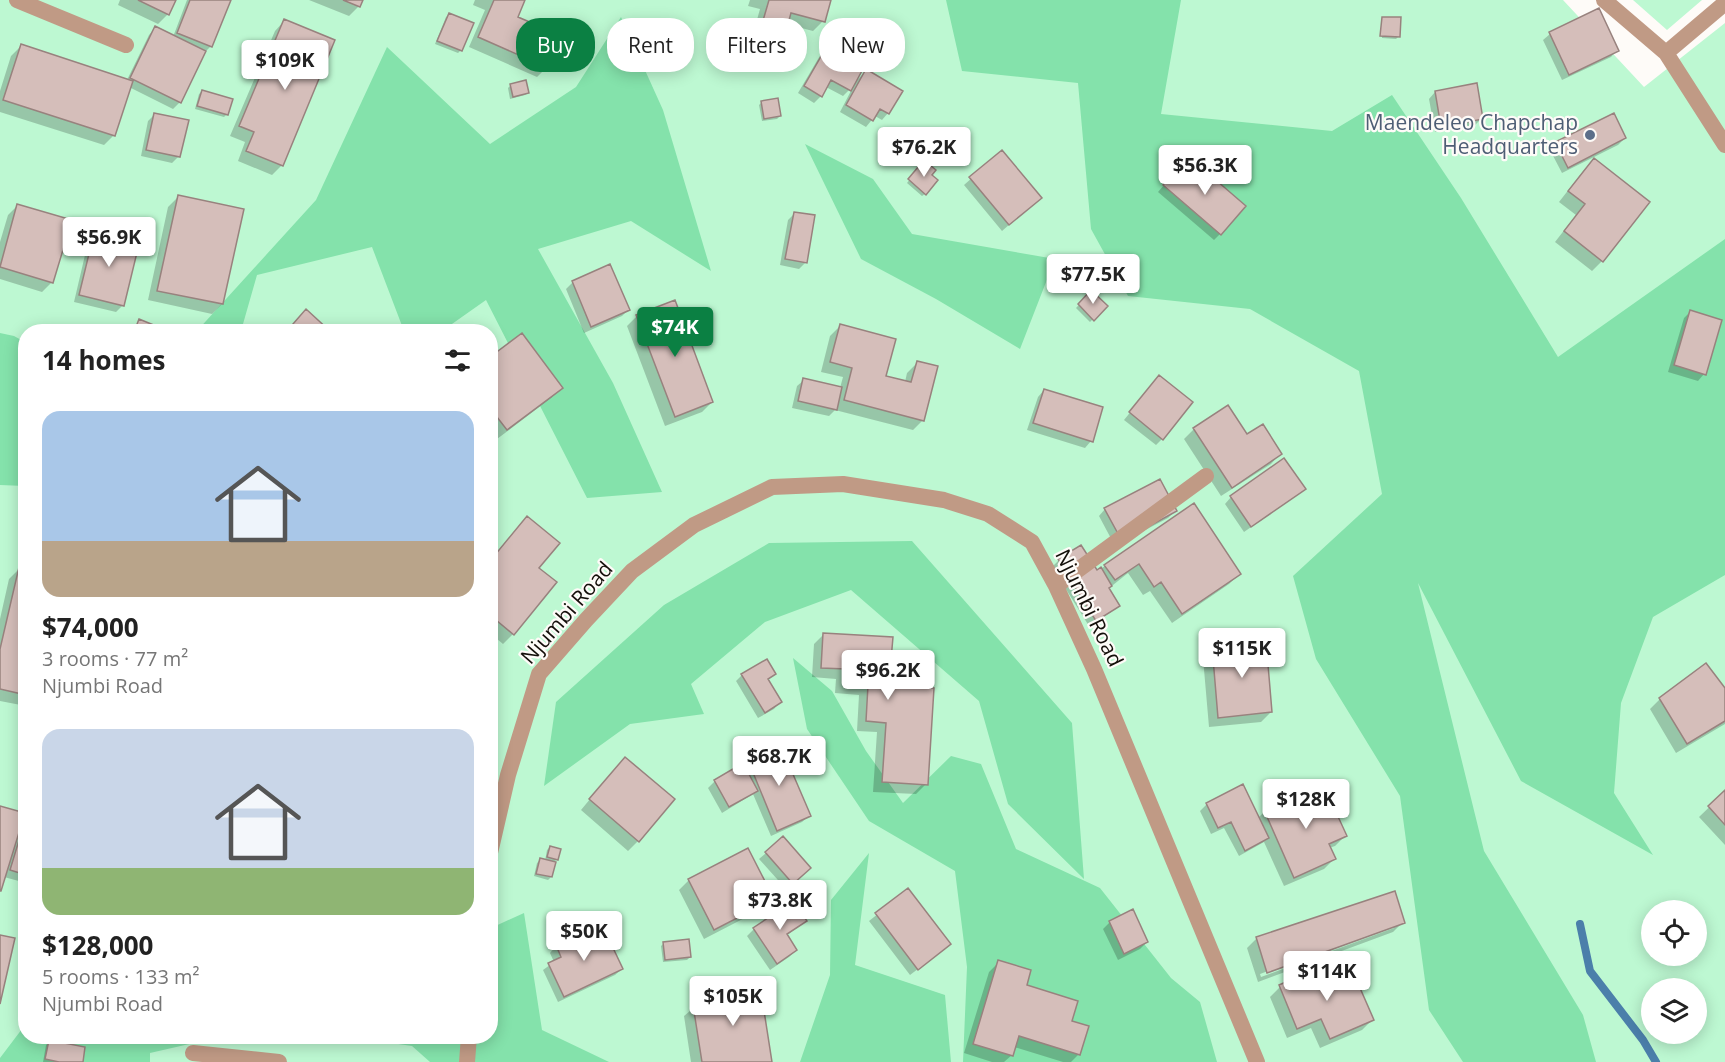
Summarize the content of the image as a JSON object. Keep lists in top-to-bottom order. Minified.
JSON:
{"streets":{"street":["Njumbi Road"]},"places":["Maendeleo Chapchap Headquarters"],"page":{"chip":["Buy","Rent","Filters","New"],"price":["$109K","$76.2K","$56.3K","$56.9K","$77.5K","$74K","$115K","$96.2K","$68.7K","$128K","$73.8K","$50K","$114K","$105K"],"heading":"14 homes","list":[{"name":"$74,000","note":"3 rooms · 77 m² · Njumbi Road"},{"name":"$128,000","note":"5 rooms · 133 m² · Njumbi Road"}]}}
